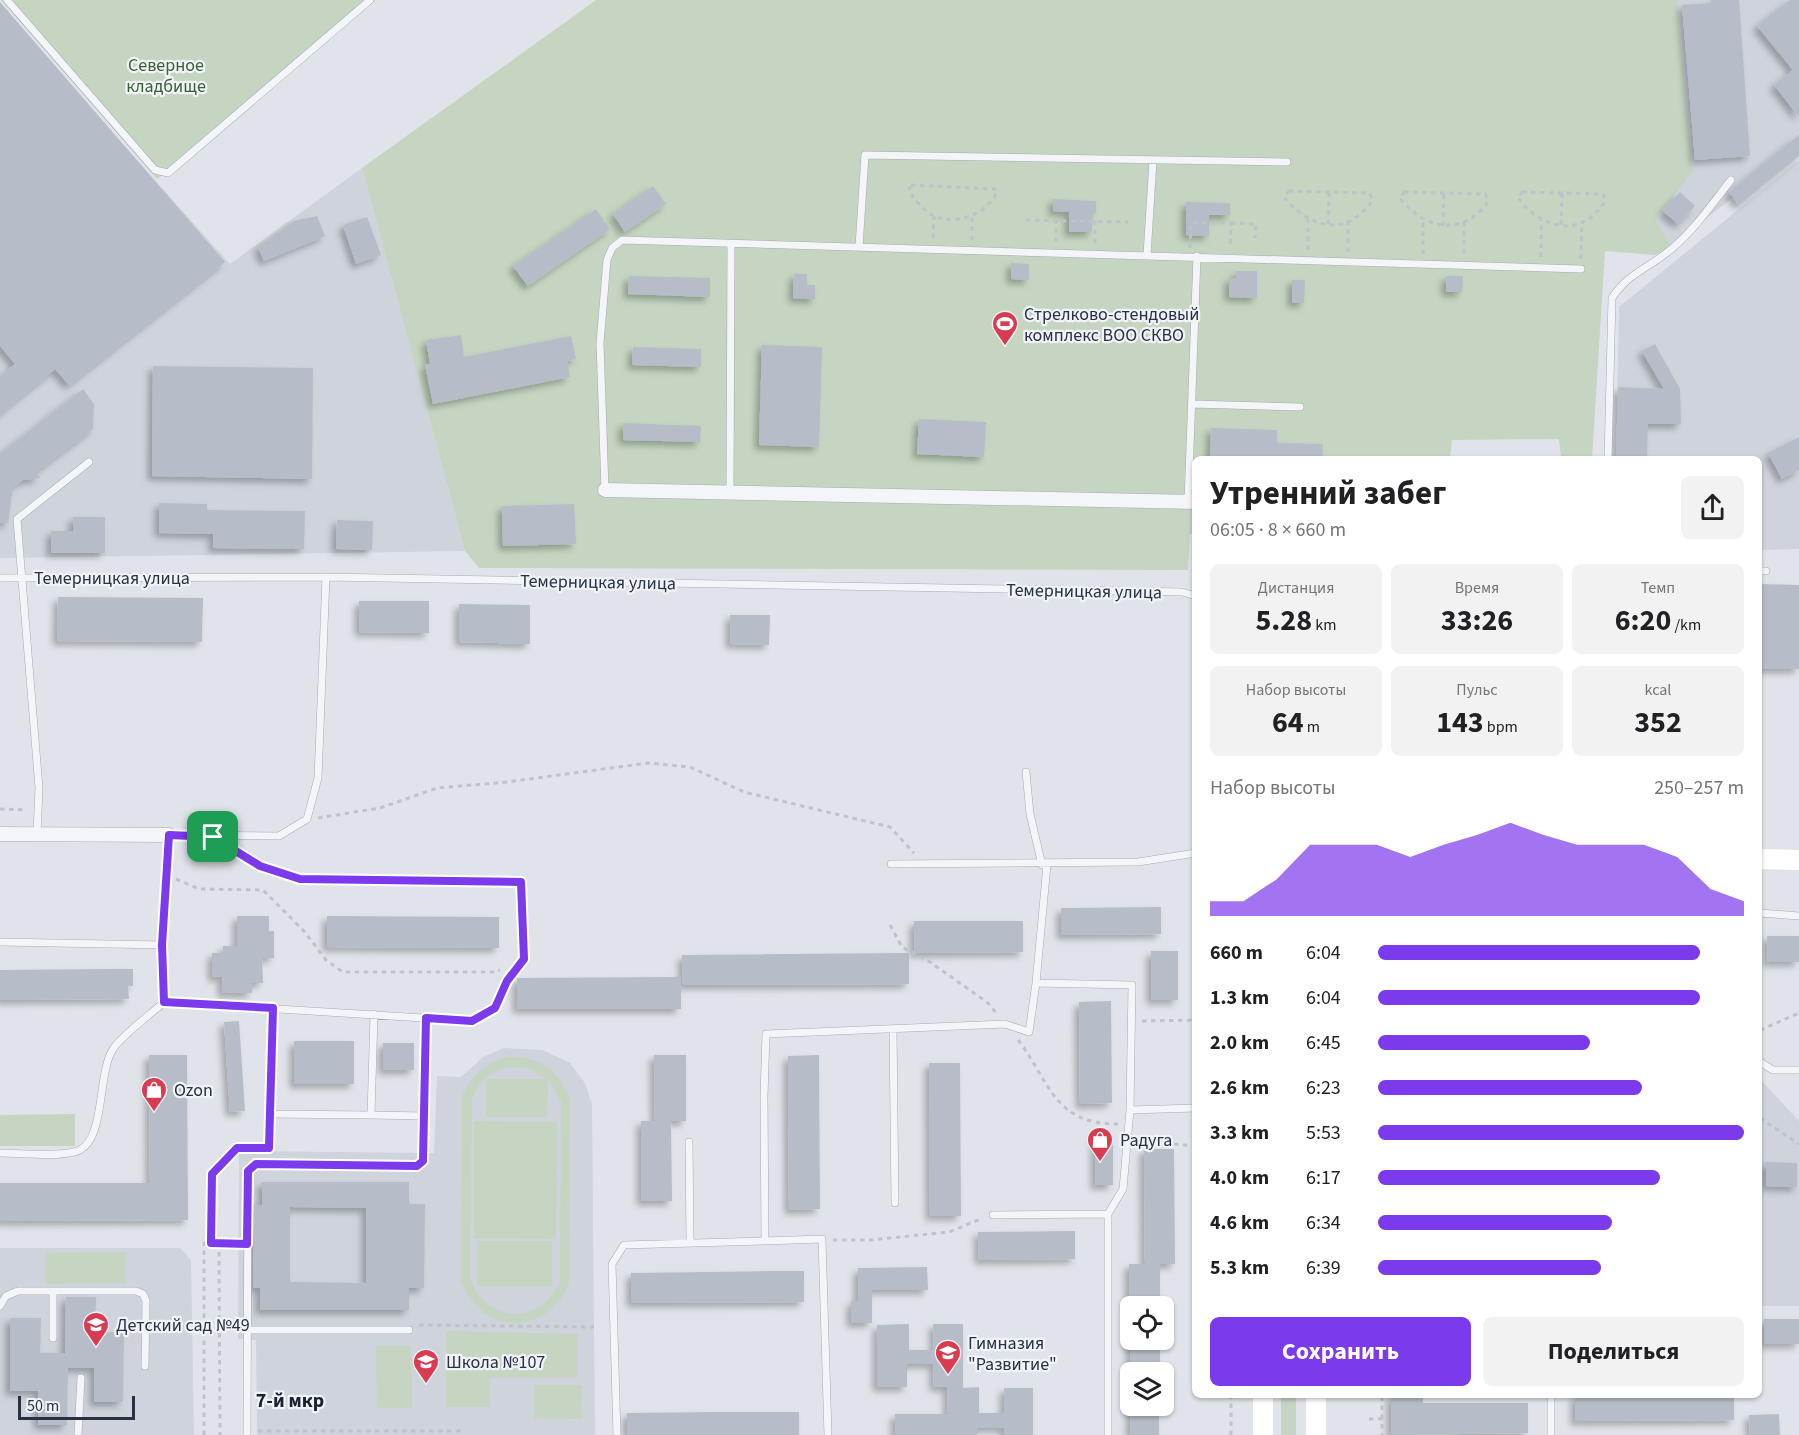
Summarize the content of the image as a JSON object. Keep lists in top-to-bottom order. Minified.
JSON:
{"streets":{"lane":["Темерницкая улица"]},"districts":["7-й мкр"],"parks":["Северное кладбище"],"places":{"sports":["Стрелково-стендовый комплекс ВОО СКВО"],"shop":["Ozon","Радуга"],"school or university":["Детский сад №49","Гимназия \"Развитие\"","Школа №107"]},"scale_bar":"50 m","page":{"heading":["Утренний забег","06:05 · 8 × 660 m"],"stats":[["Дистанция","5.28 km"],["Время","33:26"],["Темп","6:20 /km"],["Набор высоты","64 m"],["Пульс","143 bpm"],["kcal","352"]],"chart":["Набор высоты","250–257 m"],"list":[{"name":"660 m","note":"6:04"},{"name":"1.3 km","note":"6:04"},{"name":"2.0 km","note":"6:45"},{"name":"2.6 km","note":"6:23"},{"name":"3.3 km","note":"5:53"},{"name":"4.0 km","note":"6:17"},{"name":"4.6 km","note":"6:34"},{"name":"5.3 km","note":"6:39"}],"buttons":["Сохранить","Поделиться"],"scale":"50 m"}}
